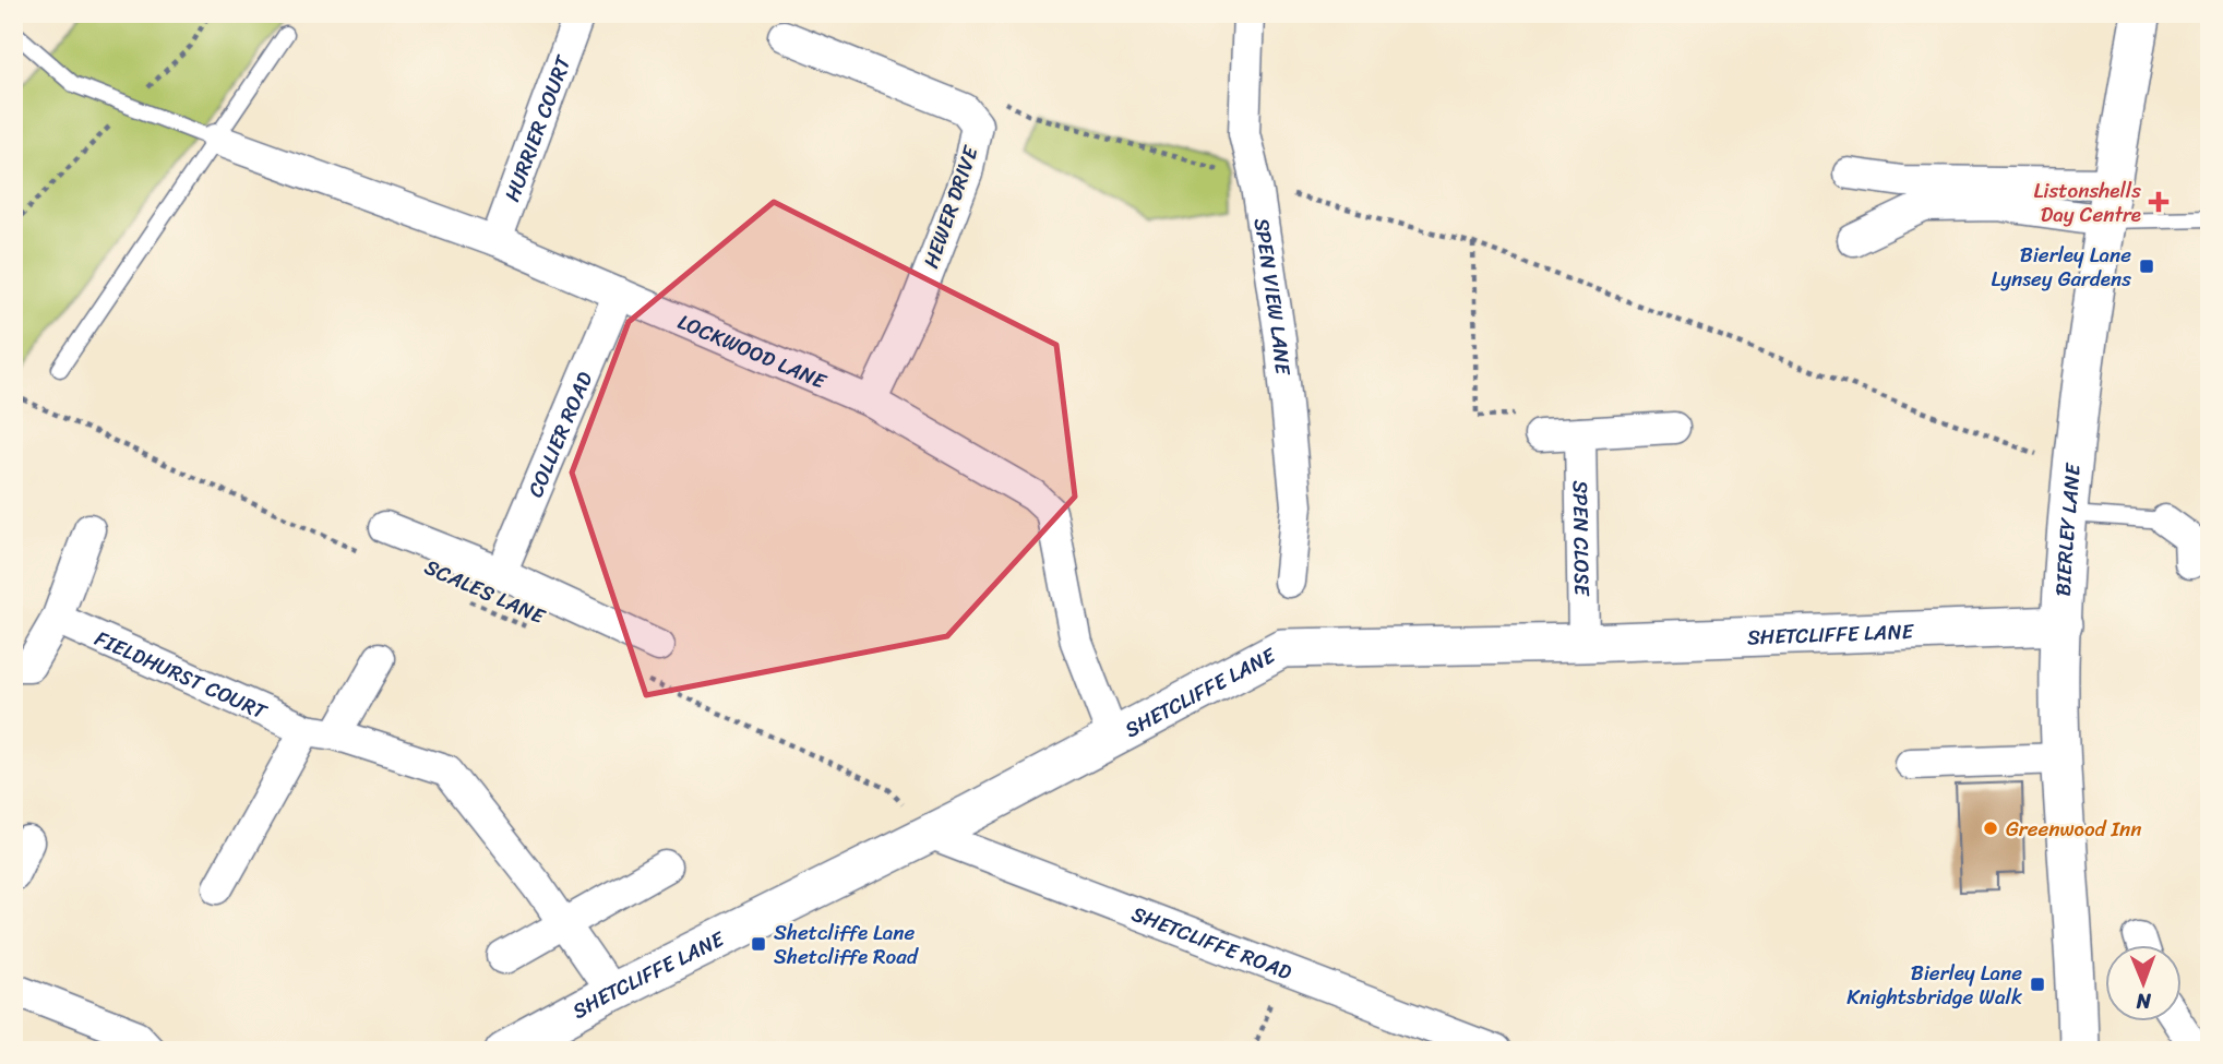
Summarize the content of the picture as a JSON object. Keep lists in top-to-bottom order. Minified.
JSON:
{"streets":{"street":["HURRIER COURT","HEWER DRIVE","SPEN VIEW LANE","LOCKWOOD LANE","COLLIER ROAD","BIERLEY LANE","SPEN CLOSE","SHETCLIFFE LANE","FIELDHURST COURT","SHETCLIFFE ROAD"],"path":["SCALES LANE"]},"crossings":[["HURRIER COURT","LOCKWOOD LANE"],["HEWER DRIVE","LOCKWOOD LANE"],["LOCKWOOD LANE","COLLIER ROAD"],["LOCKWOOD LANE","SHETCLIFFE LANE"],["BIERLEY LANE","SHETCLIFFE LANE"],["SPEN CLOSE","SHETCLIFFE LANE"],["SHETCLIFFE LANE","FIELDHURST COURT"],["SHETCLIFFE LANE","SHETCLIFFE ROAD"]],"places":{"health":["Listonshells Day Centre"],"transit":["Bierley Lane Lynsey Gardens","Shetcliffe Lane Shetcliffe Road","Bierley Lane Knightsbridge Walk"],"other":["Greenwood Inn"]},"north":"bottom"}
